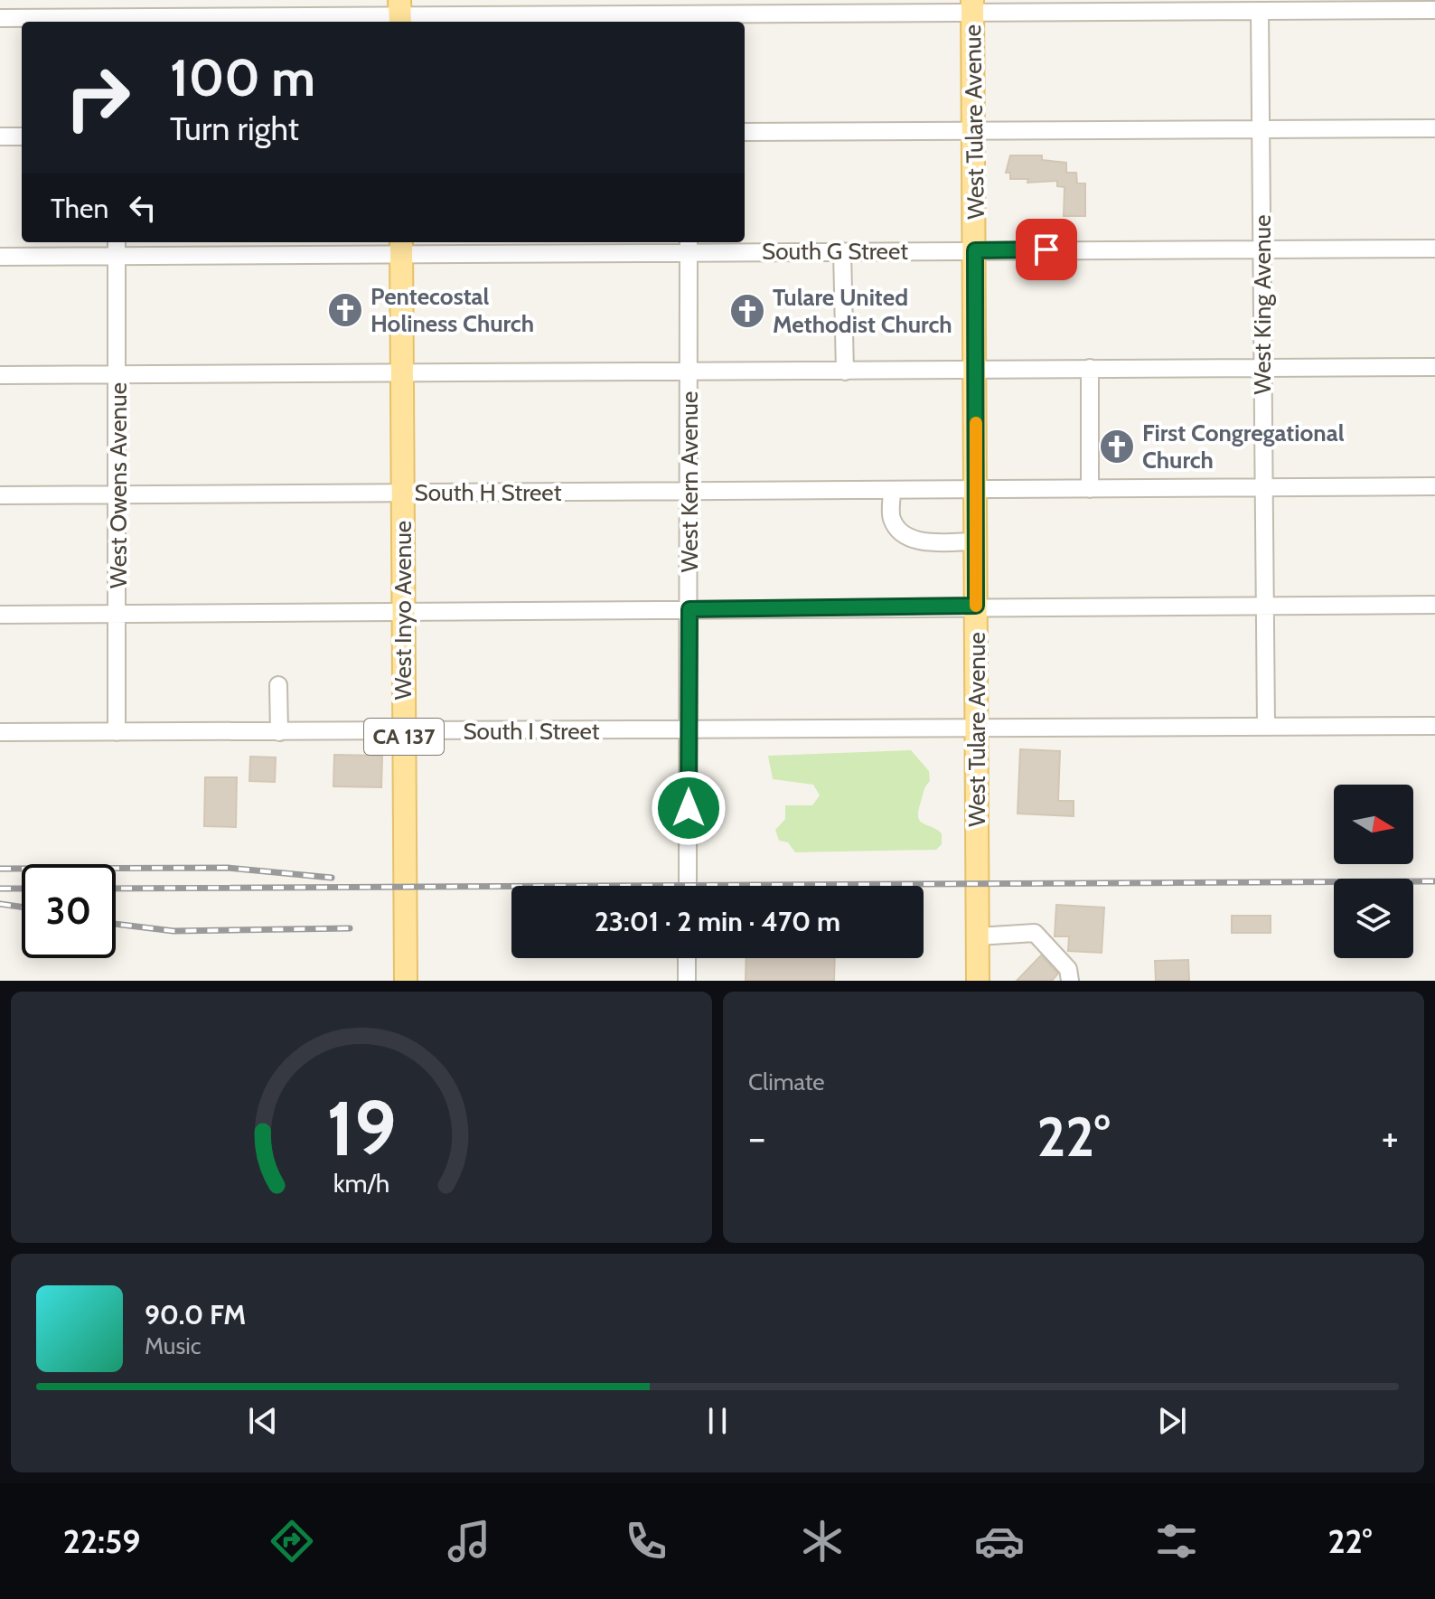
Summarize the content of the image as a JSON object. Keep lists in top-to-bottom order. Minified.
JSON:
{"streets":{"main road":["West Tulare Avenue","West Inyo Avenue","CA 137"],"street":["South G Street","West King Avenue","West Kern Avenue","West Owens Avenue","South H Street","South I Street"]},"crossings":[["West Tulare Avenue","South G Street"],["West Tulare Avenue","South H Street"],["West Tulare Avenue","South I Street"],["South G Street","West King Avenue"],["South G Street","West Kern Avenue"],["South G Street","West Owens Avenue"],["South G Street","West Inyo Avenue"],["West King Avenue","South H Street"],["West King Avenue","South I Street"],["West Kern Avenue","South H Street"],["West Kern Avenue","South I Street"],["West Owens Avenue","South H Street"],["West Owens Avenue","South I Street"],["South H Street","West Inyo Avenue"],["West Inyo Avenue","South I Street"]],"places":{"church":["Pentecostal Holiness Church","Tulare United Methodist Church","First Congregational Church"]},"north":"right","page":{"turn":["100 m","Turn right"],"then":"Then","limit":"30","trip":"23:01 · 2 min · 470 m","tile":"Climate","heat":["−","22°","+"],"song":["90.0 FM","Music"],"tabs":["22:59","22°"],"gauge":["19","km/h"]}}
